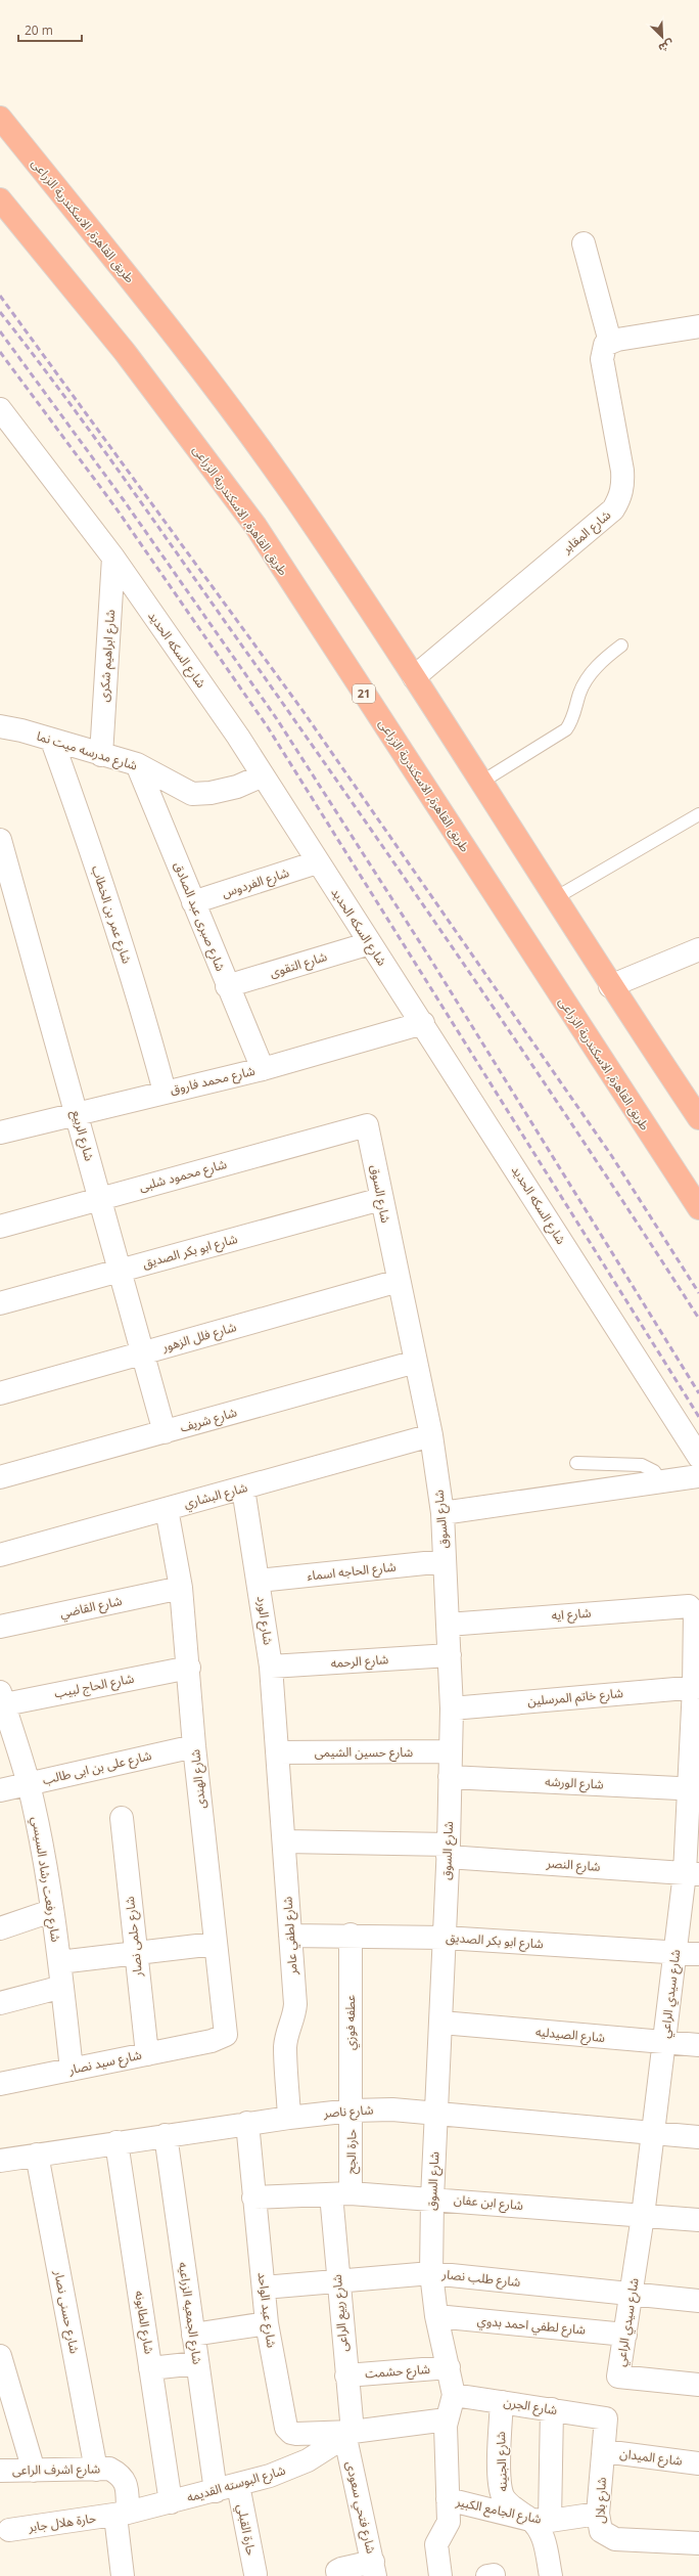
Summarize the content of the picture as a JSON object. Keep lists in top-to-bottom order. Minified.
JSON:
{"streets":{"highway":["طريق القاهرة, الاسكندرية الزراعى","21"],"street":["شارع المقابر","شارع السكه الحديد","شارع ابراهيم شكرى","شارع مدرسه ميت نما","شارع الفردوس","شارع عمر بن الخطاب","شارع صبرى عبد الصادق","شارع التقوى","شارع محمد فاروق","شارع الربيع","شارع محمود شلبى","شارع السوق","شارع ابو بكر الصديق","شارع فلل الزهور","شارع شريف","شارع البشاري","شارع الحاجه اسماء","شارع القاضي","شارع ايه","شارع الورد","شارع الرحمه","شارع الحاج لبيب","شارع خاتم المرسلين","شارع حسين الشيمى","شارع على بن ابى طالب","شارع الهندى","شارع الورشه","شارع النصر","شارع رفعت رشاد السيسي","شارع لطفي عامر","شارع حلمى نصار","شارع سيدي الراعي","عطفه فوزي","شارع الصيدليه","شارع سيد نصار","شارع ناصر","حارة الجح","شارع ابن عفان","شارع طلب نصار","شارع عبد الواحد","شارع حسنى نصار","شارع الجمعيه الزراعيه","شارع ربيع الراعى","شارع الطابونه","شارع لطفي احمد بدوي","شارع حشمت","شارع الجرن","شارع الميدان","شارع الجنينه","شارع اشرف الراعى","شارع البوسته القديمه","شارع بلال","شارع فتحي سعودى","شارع الجامع الكبير","حارة هلال جابر","حارة القبلي"]},"crossings":[["طريق القاهرة, الاسكندرية الزراعى","شارع المقابر"],["شارع السكه الحديد","شارع ابراهيم شكرى"],["شارع السكه الحديد","شارع مدرسه ميت نما"],["شارع السكه الحديد","شارع الفردوس"],["شارع السكه الحديد","شارع التقوى"],["شارع السكه الحديد","شارع محمد فاروق"],["شارع ابراهيم شكرى","شارع مدرسه ميت نما"],["شارع مدرسه ميت نما","شارع عمر بن الخطاب"],["شارع مدرسه ميت نما","شارع صبرى عبد الصادق"],["شارع الفردوس","شارع صبرى عبد الصادق"],["شارع عمر بن الخطاب","شارع محمد فاروق"],["شارع صبرى عبد الصادق","شارع التقوى"],["شارع صبرى عبد الصادق","شارع محمد فاروق"],["شارع محمد فاروق","شارع الربيع"],["شارع الربيع","شارع محمود شلبى"],["شارع الربيع","شارع ابو بكر الصديق"],["شارع الربيع","شارع فلل الزهور"],["شارع الربيع","شارع شريف"],["شارع محمود شلبى","شارع السوق"],["شارع السوق","شارع ابو بكر الصديق"],["شارع السوق","شارع فلل الزهور"],["شارع السوق","شارع شريف"],["شارع السوق","شارع البشاري"],["شارع السوق","شارع الحاجه اسماء"],["شارع السوق","شارع ايه"],["شارع السوق","شارع الرحمه"],["شارع السوق","شارع خاتم المرسلين"],["شارع السوق","شارع حسين الشيمى"],["شارع السوق","شارع الورشه"],["شارع السوق","شارع النصر"],["شارع السوق","شارع الصيدليه"],["شارع السوق","شارع ناصر"],["شارع السوق","شارع ابن عفان"],["شارع السوق","شارع طلب نصار"],["شارع السوق","شارع لطفي احمد بدوي"],["شارع السوق","شارع حشمت"],["شارع السوق","شارع الجرن"],["شارع السوق","شارع البوسته القديمه"],["شارع السوق","شارع الجامع الكبير"],["شارع ابو بكر الصديق","شارع لطفي عامر"],["شارع ابو بكر الصديق","شارع سيدي الراعي"],["شارع ابو بكر الصديق","عطفه فوزي"],["شارع البشاري","شارع الورد"],["شارع البشاري","شارع الهندى"],["شارع الحاجه اسماء","شارع الورد"],["شارع القاضي","شارع الهندى"],["شارع ايه","شارع سيدي الراعي"],["شارع الورد","شارع الرحمه"],["شارع الورد","شارع حسين الشيمى"],["شارع الورد","شارع لطفي عامر"],["شارع الحاج لبيب","شارع الهندى"],["شارع الحاج لبيب","شارع رفعت رشاد السيسي"],["شارع خاتم المرسلين","شارع سيدي الراعي"],["شارع حسين الشيمى","شارع لطفي عامر"],["شارع على بن ابى طالب","شارع الهندى"],["شارع على بن ابى طالب","شارع رفعت رشاد السيسي"],["شارع الهندى","شارع سيد نصار"],["شارع الورشه","شارع سيدي الراعي"],["شارع النصر","شارع لطفي عامر"],["شارع النصر","شارع سيدي الراعي"],["شارع رفعت رشاد السيسي","شارع سيد نصار"],["شارع لطفي عامر","شارع ناصر"],["شارع حلمى نصار","شارع سيد نصار"],["شارع سيدي الراعي","شارع الصيدليه"],["شارع سيدي الراعي","شارع ناصر"],["شارع سيدي الراعي","شارع ابن عفان"],["شارع سيدي الراعي","شارع طلب نصار"],["شارع سيدي الراعي","شارع لطفي احمد بدوي"],["عطفه فوزي","شارع ناصر"],["عطفه فوزي","حارة الجح"],["شارع ناصر","حارة الجح"],["شارع ناصر","شارع عبد الواحد"],["شارع ناصر","شارع حسنى نصار"],["شارع ناصر","شارع الجمعيه الزراعيه"],["شارع ناصر","شارع الطابونه"],["حارة الجح","شارع ابن عفان"],["حارة الجح","شارع ربيع الراعى"],["شارع ابن عفان","شارع عبد الواحد"],["شارع ابن عفان","شارع ربيع الراعى"],["شارع طلب نصار","شارع عبد الواحد"],["شارع طلب نصار","شارع ربيع الراعى"],["شارع عبد الواحد","شارع ربيع الراعى"],["شارع عبد الواحد","شارع البوسته القديمه"],["شارع عبد الواحد","شارع فتحي سعودى"],["شارع حسنى نصار","شارع اشرف الراعى"],["شارع الجمعيه الزراعيه","شارع البوسته القديمه"],["شارع ربيع الراعى","شارع حشمت"],["شارع ربيع الراعى","شارع البوسته القديمه"],["شارع ربيع الراعى","شارع فتحي سعودى"],["شارع الطابونه","شارع البوسته القديمه"],["شارع الجرن","شارع الجنينه"],["شارع الجرن","شارع بلال"],["شارع الميدان","شارع بلال"],["شارع الجنينه","شارع الجامع الكبير"],["شارع اشرف الراعى","شارع البوسته القديمه"],["شارع اشرف الراعى","حارة هلال جابر"],["شارع البوسته القديمه","شارع فتحي سعودى"],["شارع البوسته القديمه","حارة هلال جابر"],["شارع البوسته القديمه","حارة القبلي"],["شارع بلال","شارع الجامع الكبير"]],"scale_bar":"20 m","north":"bottom right"}
